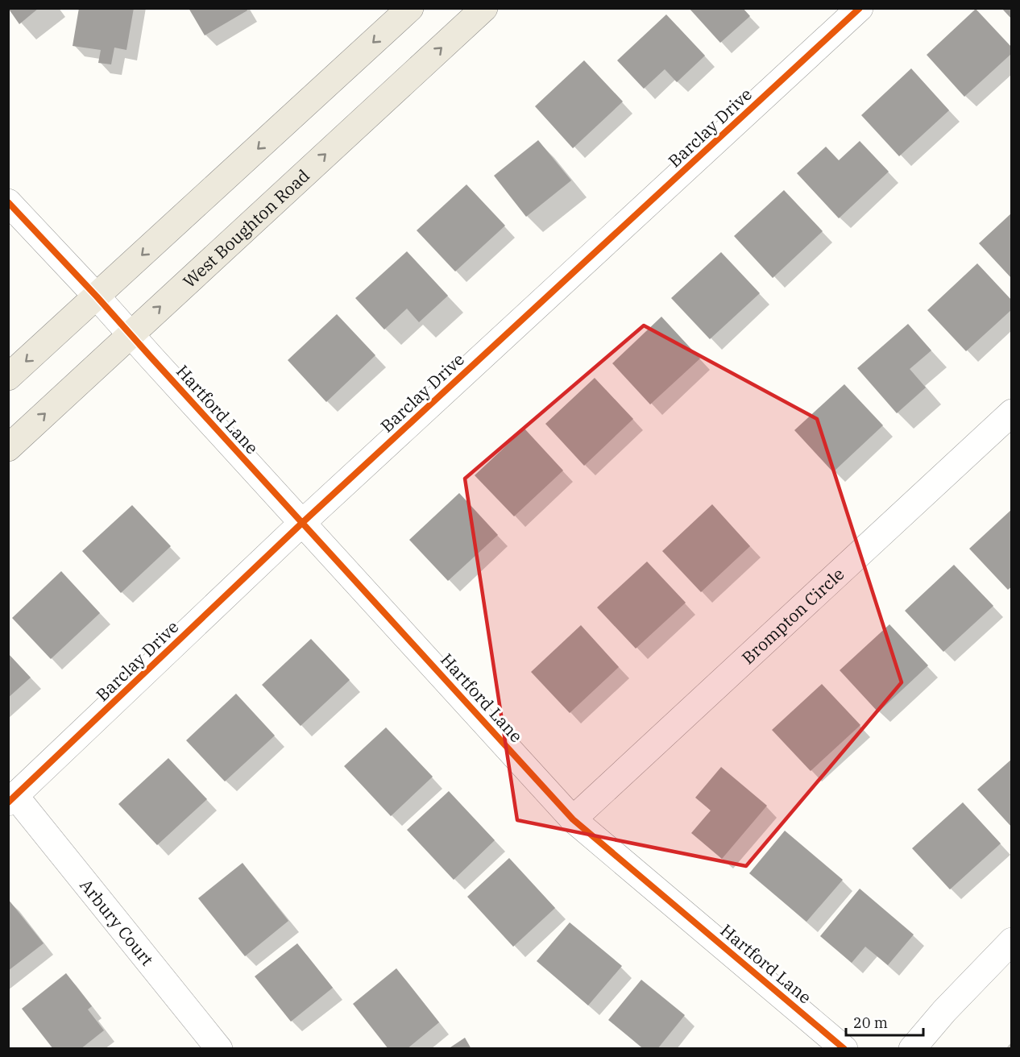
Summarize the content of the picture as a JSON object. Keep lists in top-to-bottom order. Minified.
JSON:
{"streets":{"main road":["West Boughton Road"],"street":["Barclay Drive","Hartford Lane","Brompton Circle","Arbury Court"]},"crossings":[["Barclay Drive","Hartford Lane"],["Barclay Drive","Arbury Court"],["West Boughton Road","Hartford Lane"],["Hartford Lane","Brompton Circle"]],"scale_bar":"20 m"}
